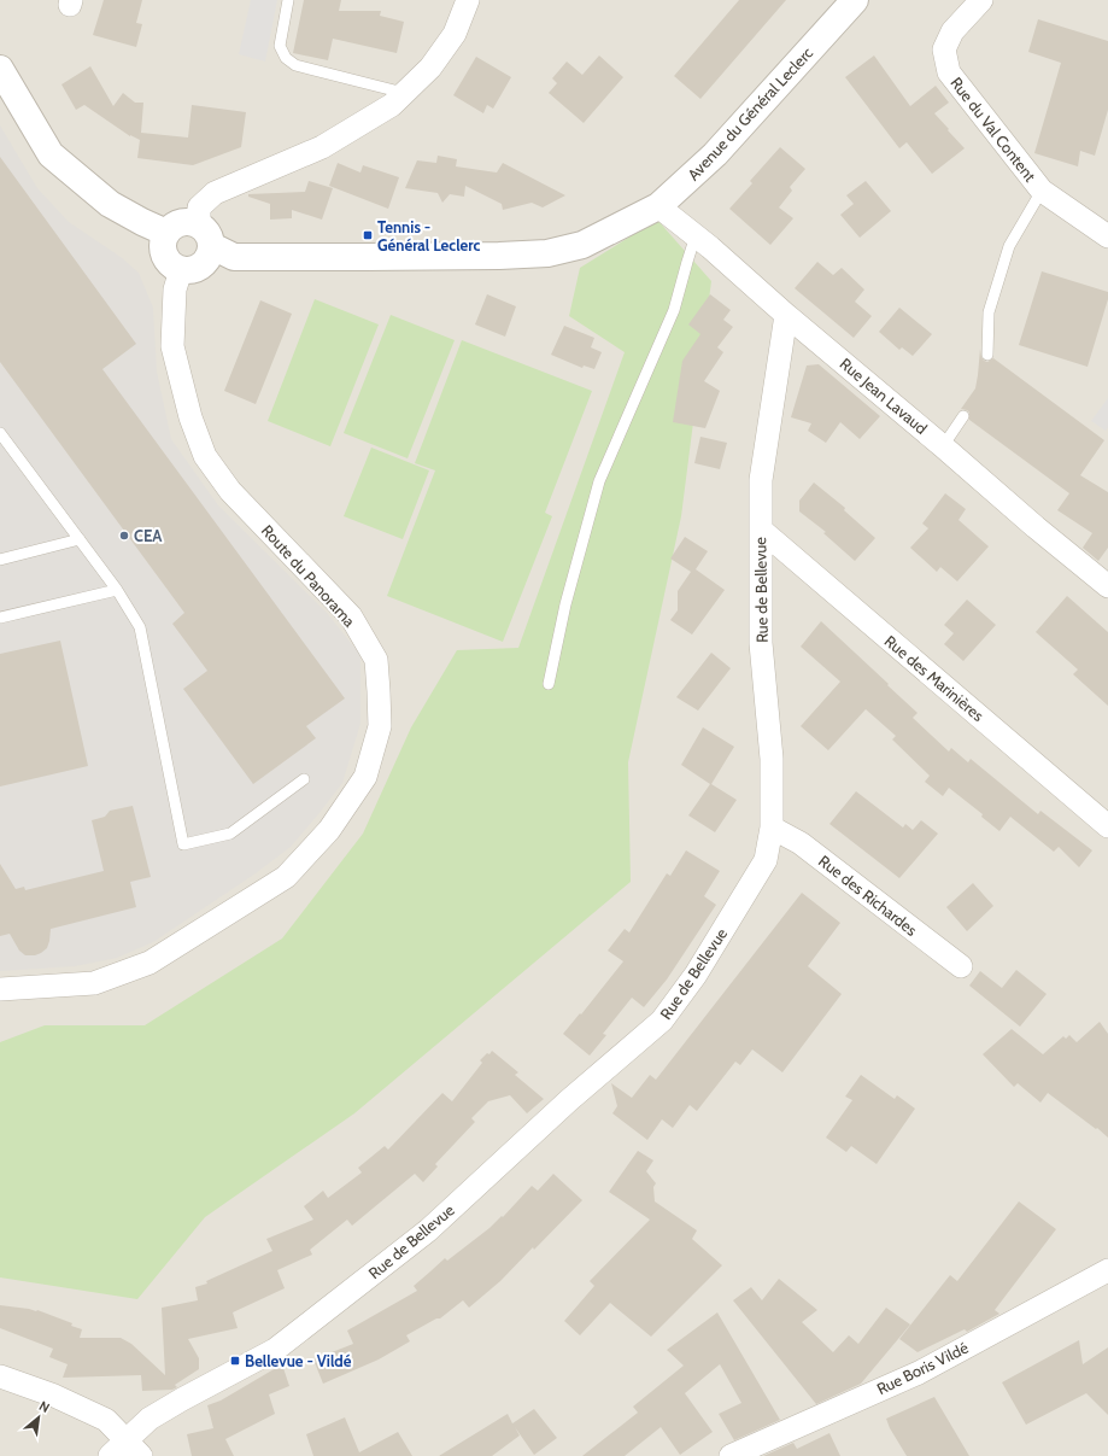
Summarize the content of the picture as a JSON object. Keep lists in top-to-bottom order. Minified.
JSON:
{"streets":{"street":["Avenue du Général Leclerc","Rue du Val Content","Rue Jean Lavaud","Route du Panorama","Rue de Bellevue","Rue des Marinières","Rue des Richardes","Rue Boris Vildé"]},"crossings":[["Avenue du Général Leclerc","Rue Jean Lavaud"],["Avenue du Général Leclerc","Route du Panorama"],["Rue Jean Lavaud","Rue de Bellevue"],["Rue de Bellevue","Rue des Marinières"],["Rue de Bellevue","Rue des Richardes"]],"places":{"transit":["Tennis - Général Leclerc","Bellevue - Vildé"],"other":["CEA"]},"north":"top right"}
